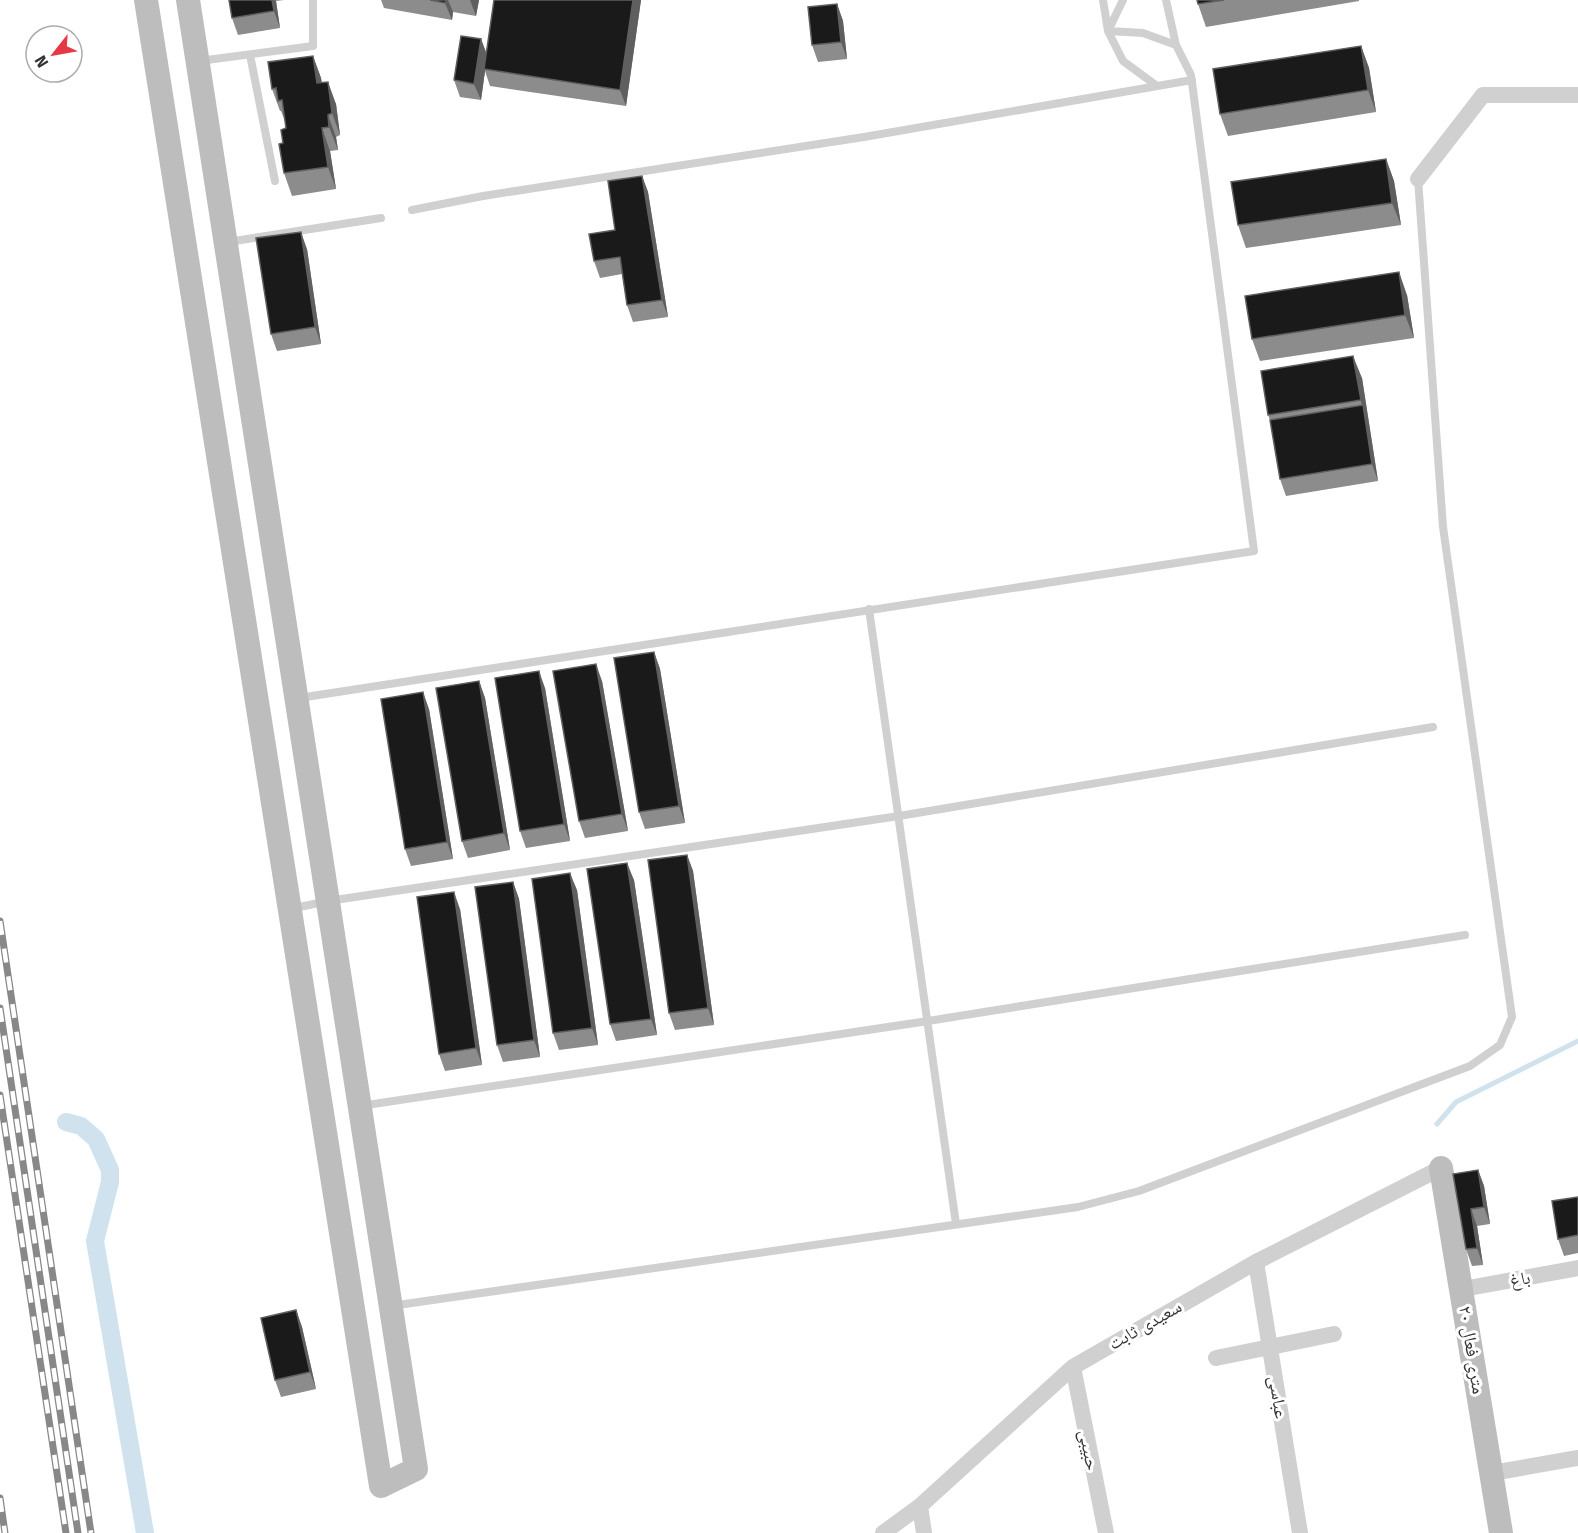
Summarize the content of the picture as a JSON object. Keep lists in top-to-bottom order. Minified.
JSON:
{"streets":{"street":["باغ","سعیدی ثابت","۲۰ متری فعال","عباسی","حبیبی"]},"crossings":[["باغ","۲۰ متری فعال"],["سعیدی ثابت","۲۰ متری فعال"],["سعیدی ثابت","عباسی"],["سعیدی ثابت","حبیبی"]],"north":"bottom left"}
